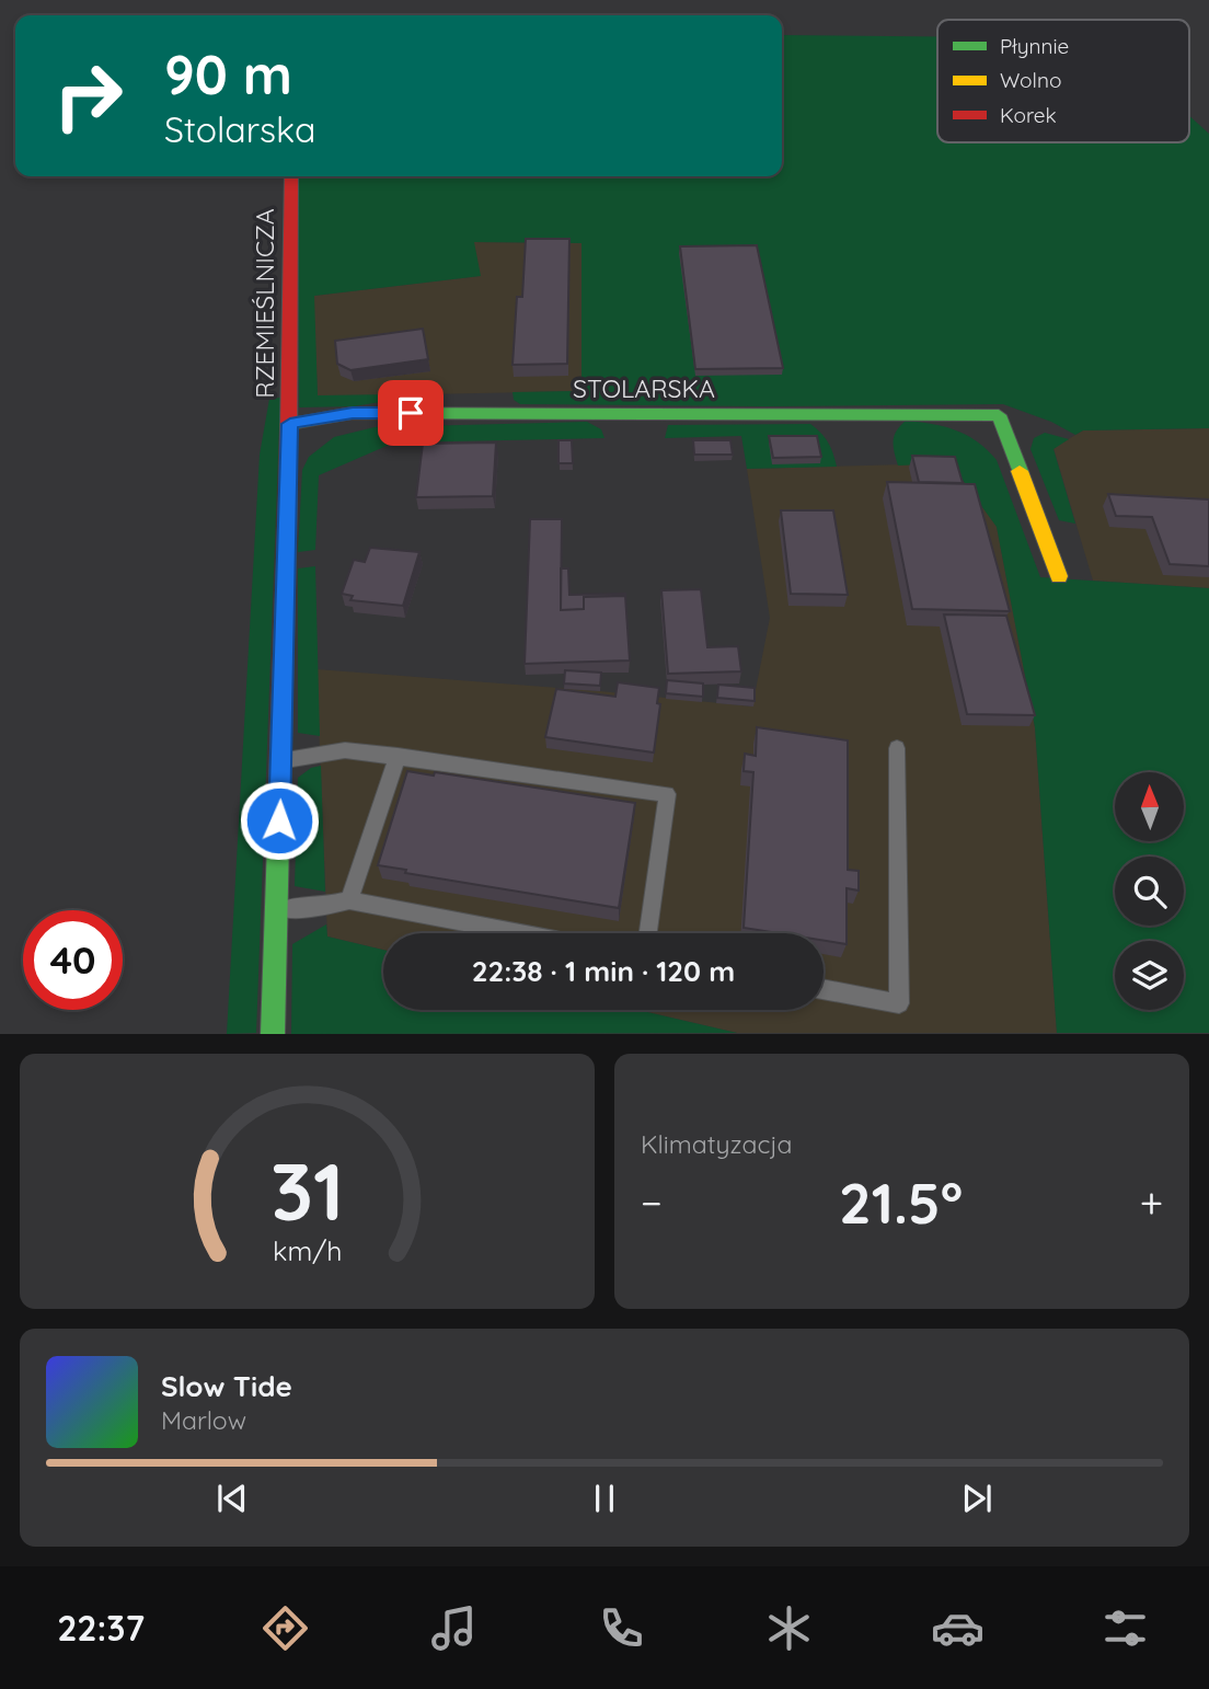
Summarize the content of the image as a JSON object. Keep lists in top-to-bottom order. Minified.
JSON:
{"streets":{"street":["RZEMIEŚLNICZA","STOLARSKA"]},"crossings":[["RZEMIEŚLNICZA","STOLARSKA"]],"legend":["Płynnie","Wolno","Korek"],"north":"top","page":{"turn":["90 m","Stolarska"],"limit":"40","trip":"22:38 · 1 min · 120 m","tile":"Klimatyzacja","heat":["−","21.5°","+"],"song":["Slow Tide","Marlow"],"tabs":"22:37","gauge":["31","km/h"]}}
